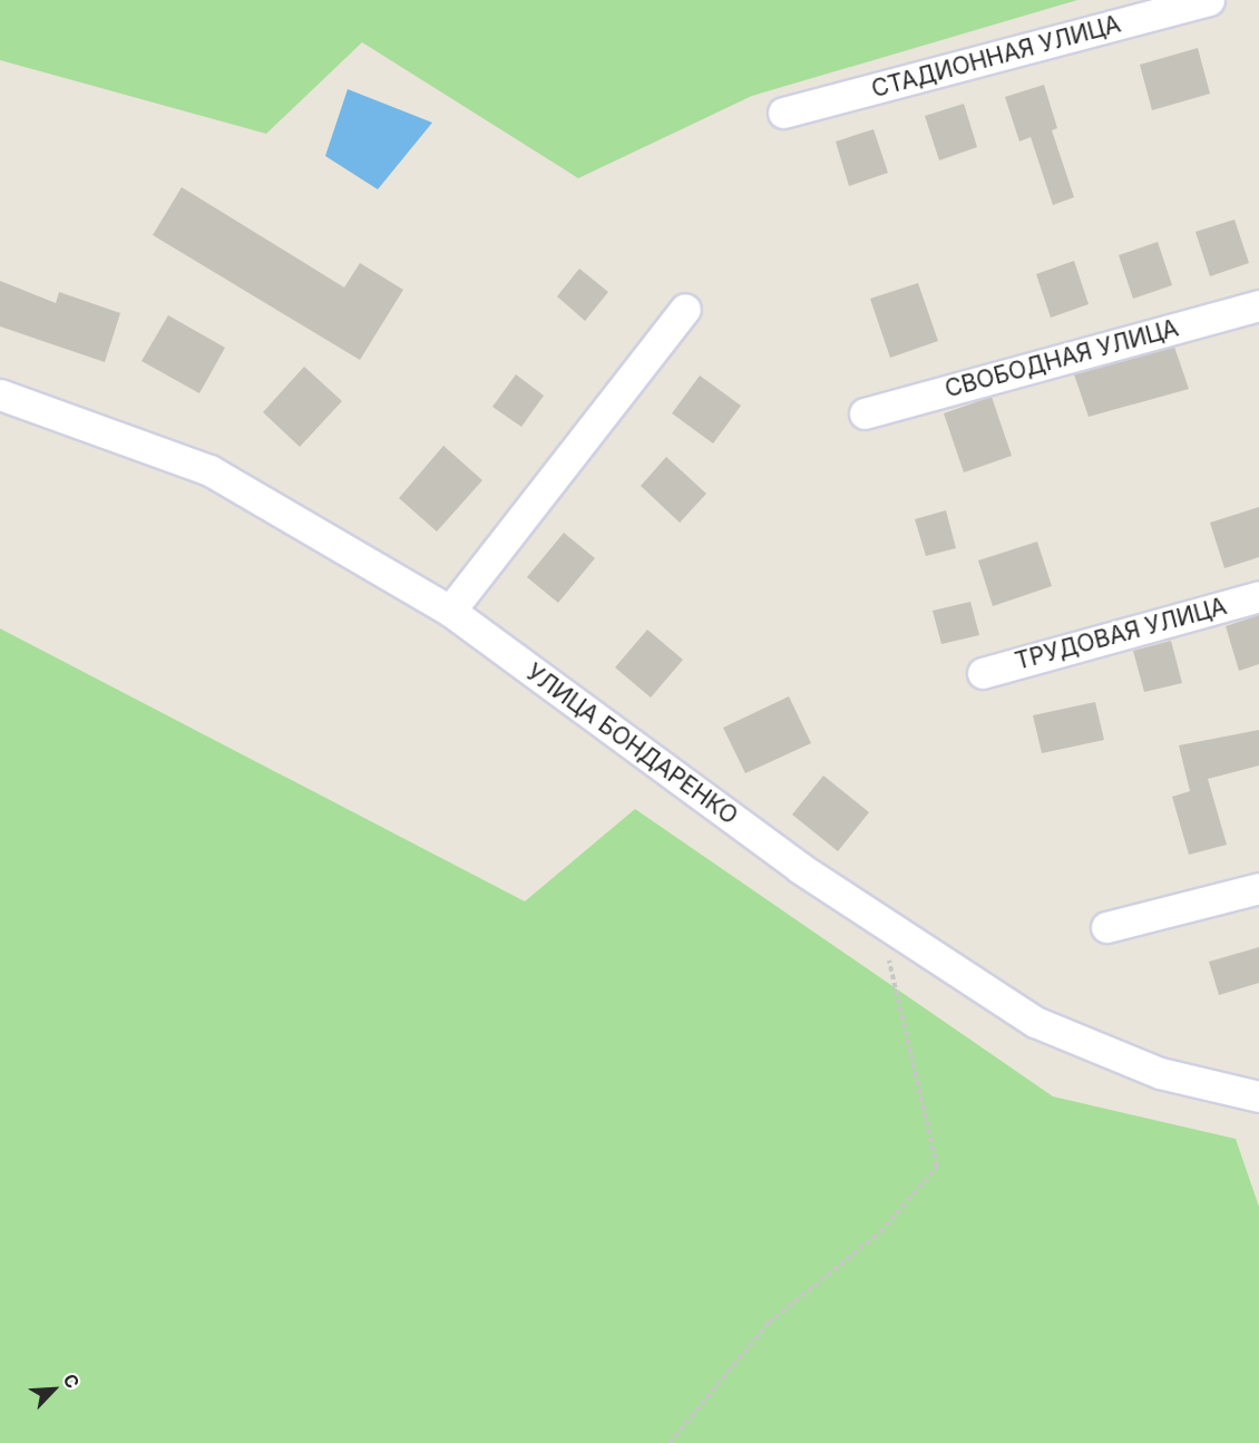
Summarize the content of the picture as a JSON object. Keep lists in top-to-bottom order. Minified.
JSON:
{"streets":{"street":["СТАДИОННАЯ УЛИЦА","СВОБОДНАЯ УЛИЦА","ТРУДОВАЯ УЛИЦА","УЛИЦА БОНДАРЕНКО"]},"north":"top right"}
